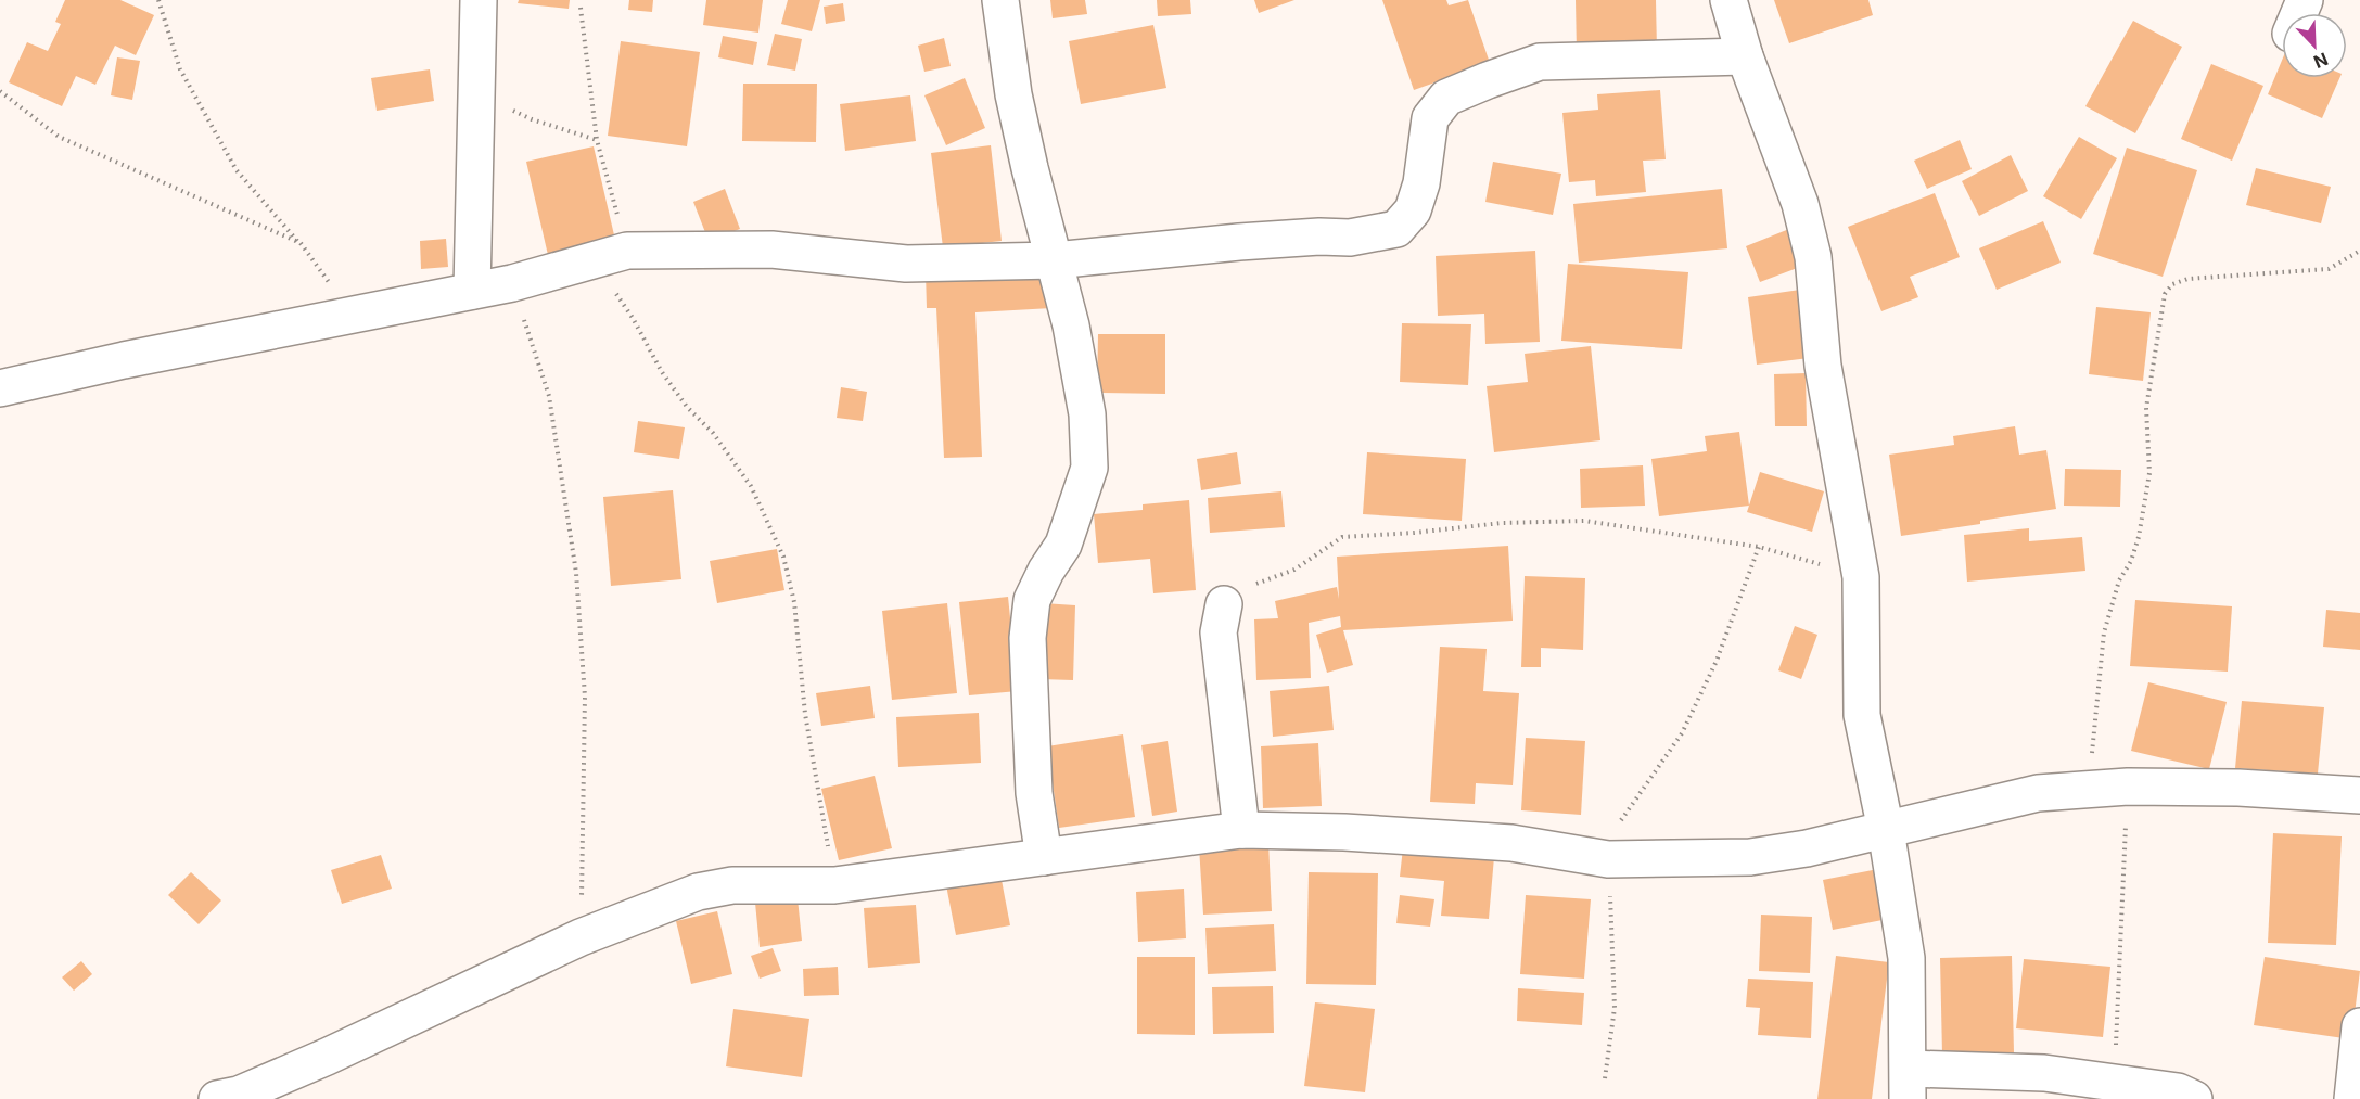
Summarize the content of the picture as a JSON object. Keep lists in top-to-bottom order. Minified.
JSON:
{"north":"bottom right"}
